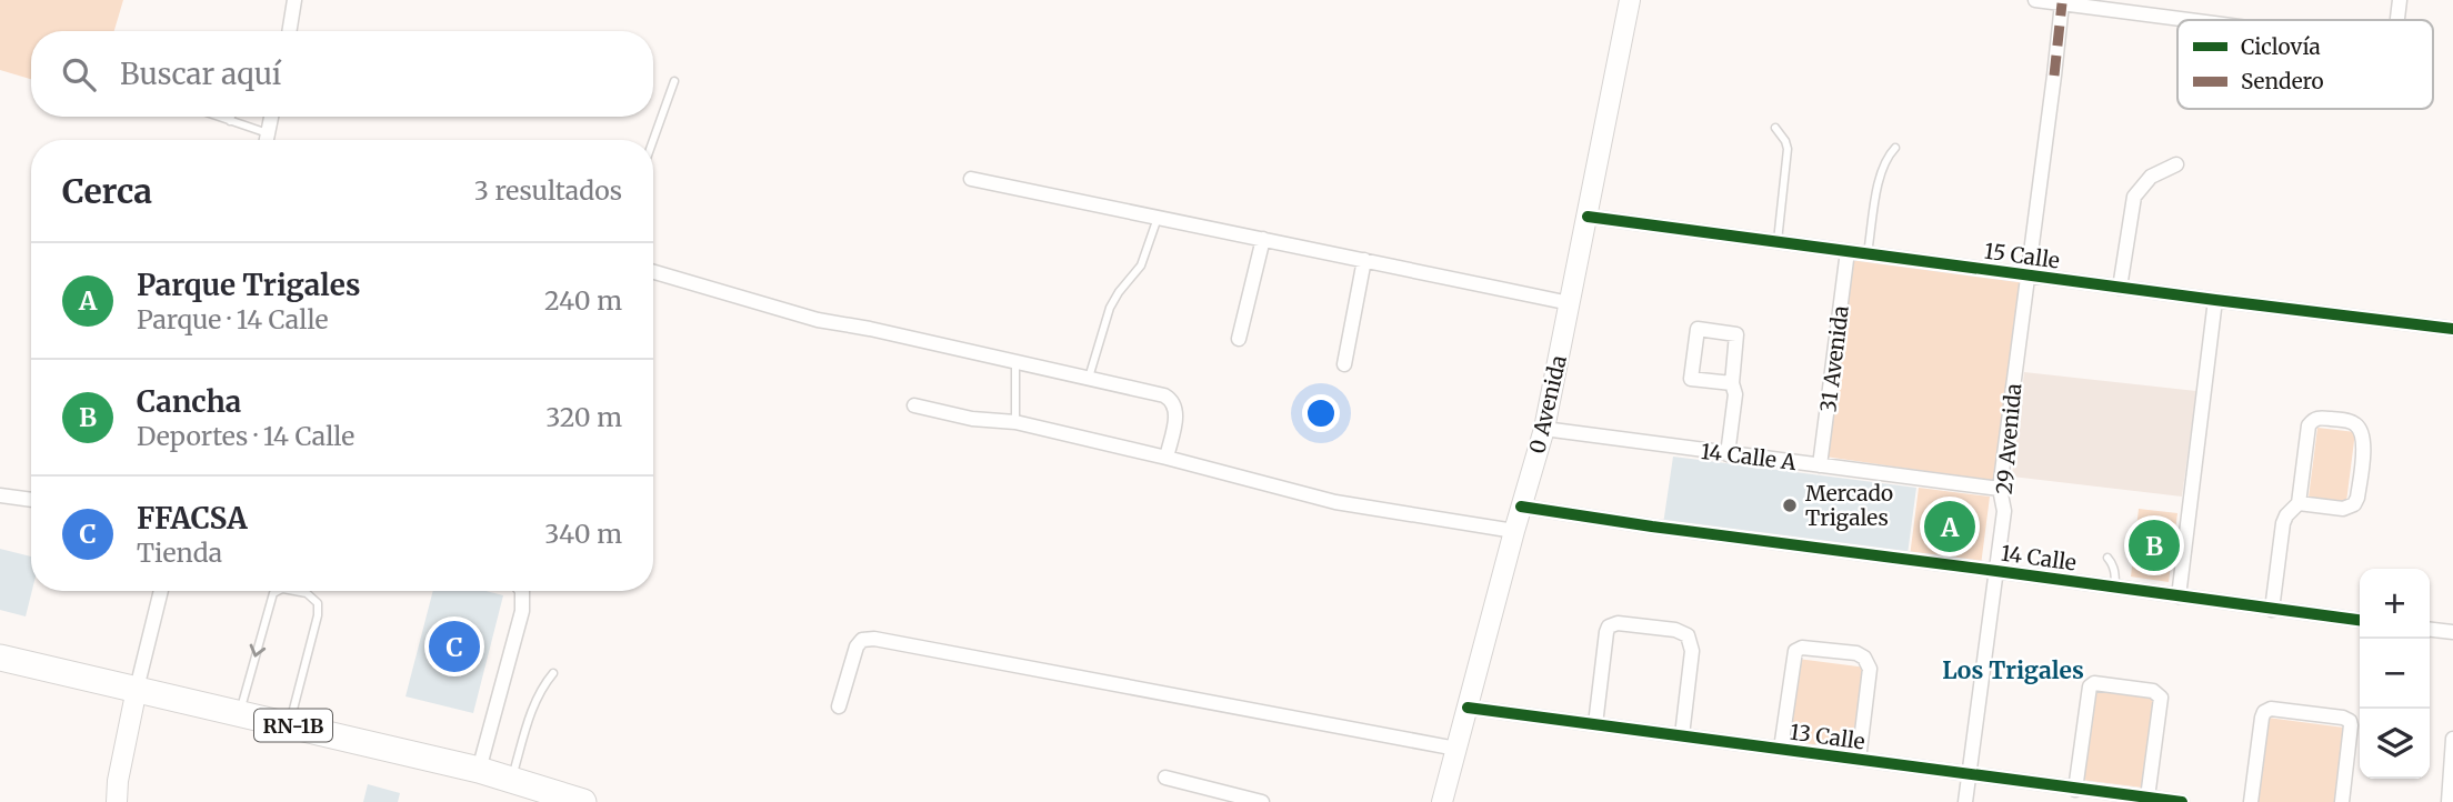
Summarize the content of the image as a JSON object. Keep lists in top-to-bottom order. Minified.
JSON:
{"streets":{"highway":["RN-1B"],"street":["15 Calle","31 Avenida","0 Avenida","29 Avenida","14 Calle A","14 Calle","13 Calle"]},"crossings":[["15 Calle","31 Avenida"],["15 Calle","0 Avenida"],["15 Calle","29 Avenida"],["31 Avenida","14 Calle A"],["0 Avenida","14 Calle A"],["0 Avenida","14 Calle"],["0 Avenida","13 Calle"],["29 Avenida","14 Calle A"],["29 Avenida","14 Calle"],["29 Avenida","13 Calle"]],"districts":["Los Trigales"],"places":["Mercado Trigales"],"legend":["Ciclovía","Sendero"],"page":{"search":"Buscar aquí","heading":["Cerca","3 resultados"],"list":[{"mark":"A","name":"Parque Trigales","note":"Parque · 14 Calle","value":"240 m"},{"mark":"B","name":"Cancha","note":"Deportes · 14 Calle","value":"320 m"},{"mark":"C","name":"FFACSA","note":"Tienda","value":"340 m"}],"pins":["A","B","C"],"map_buttons":["+","−"]}}
